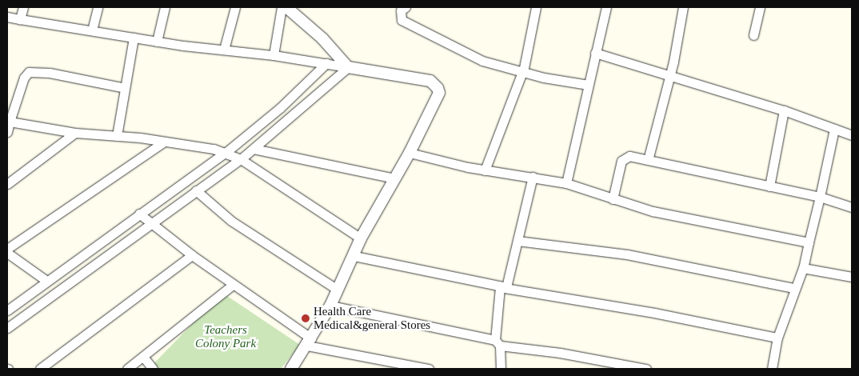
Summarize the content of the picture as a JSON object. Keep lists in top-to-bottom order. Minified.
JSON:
{"parks":["Teachers Colony Park"],"places":["Health Care Medical&general Stores"]}
